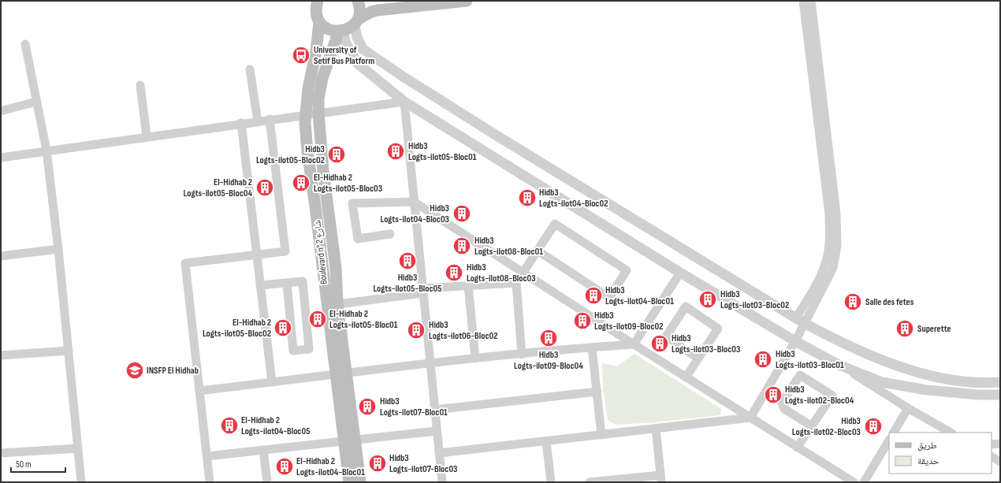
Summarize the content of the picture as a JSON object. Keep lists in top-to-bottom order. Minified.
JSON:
{"streets":{"main road":["Boulevard n° شارع 2"]},"places":{"bus stop":["University of Setif Bus Platform"],"building":["Hidb3 Logts-ilot05-Bloc01","Hidb3 Logts-ilot05-Bloc02","El-Hidhab 2 Logts-ilot05-Bloc03","El-Hidhab 2 Logts-ilot05-Bloc04","Hidb3 Logts-ilot04-Bloc02","Hidb3 Logts-ilot04-Bloc03","Hidb3 Logts-ilot08-Bloc01","Hidb3 Logts-ilot05-Bloc05","Hidb3 Logts-ilot08-Bloc03","Hidb3 Logts-ilot04-Bloc01","Hidb3 Logts-ilot03-Bloc02","Salle des fetes","El-Hidhab 2 Logts-ilot05-Bloc01","Hidb3 Logts-ilot09-Bloc02","El-Hidhab 2 Logts-ilot05-Bloc02","Superette","Hidb3 Logts-ilot06-Bloc02","Hidb3 Logts-ilot09-Bloc04","Hidb3 Logts-ilot03-Bloc03","Hidb3 Logts-ilot03-Bloc01","Hidb3 Logts-ilot02-Bloc04","Hidb3 Logts-ilot07-Bloc01","El-Hidhab 2 Logts-ilot04-Bloc05","Hidb3 Logts-ilot02-Bloc03","Hidb3 Logts-ilot07-Bloc03","El-Hidhab 2 Logts-ilot04-Bloc01"],"school or university":["INSFP El Hidhab"]},"legend":["طريق","حديقة"],"scale_bar":"50 m"}
